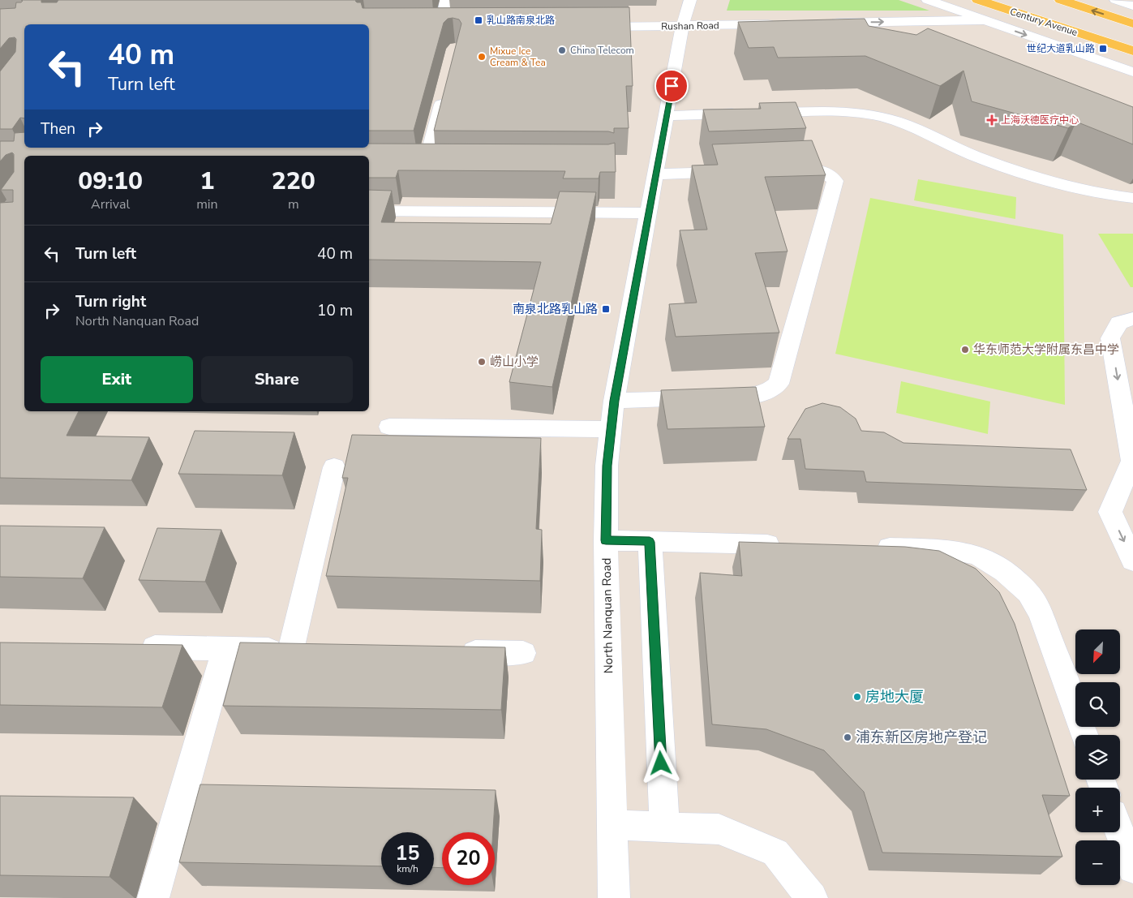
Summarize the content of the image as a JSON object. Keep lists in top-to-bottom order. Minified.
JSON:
{"streets":{"main road":["Century Avenue"],"street":["Rushan Road","North Nanquan Road"]},"crossings":[["Rushan Road","North Nanquan Road"]],"places":{"transit":["乳山路南泉北路","世纪大道乳山路","南泉北路乳山路"],"other":["China Telecom","Mixue Ice Cream & Tea","华东师范大学附属东昌中学","崂山小学","房地大厦","浦东新区房地产登记"],"health":["上海沃德医疗中心"]},"north":"bottom left","page":{"turn":["40 m","Turn left"],"then":"Then","eta":["09:10","Arrival","1","min","220","m"],"list":[{"name":"Turn left","value":"40 m"},{"name":"Turn right","note":"North Nanquan Road","value":"10 m"}],"buttons":["Exit","Share"],"map_buttons":["+","−"],"speed":"15 km/h","limit":"20"}}
